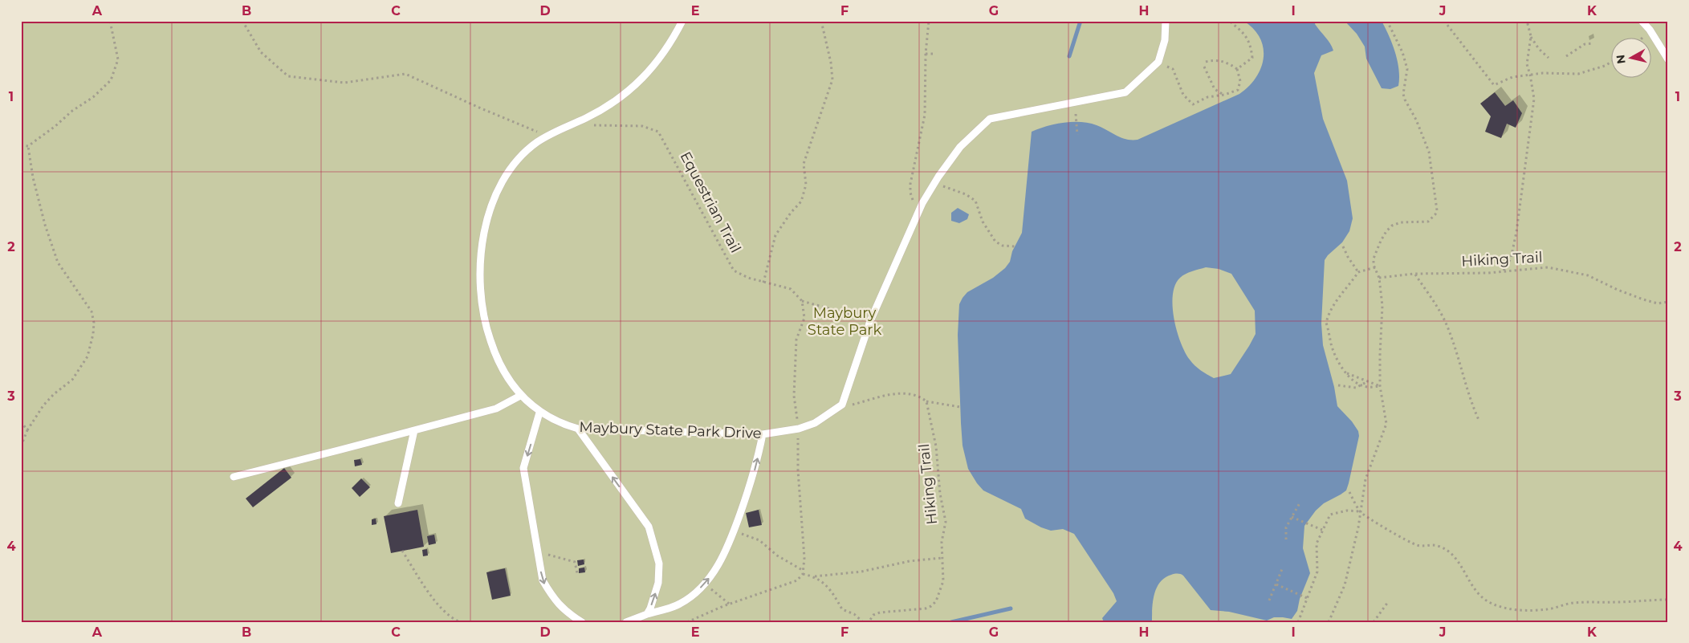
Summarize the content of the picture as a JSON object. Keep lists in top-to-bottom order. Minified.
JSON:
{"streets":{"lane":["Maybury State Park Drive"],"path":["Equestrian Trail","Hiking Trail"]},"parks":["Maybury State Park"],"north":"left","grid":{"columns":["A","B","C","D","E","F","G","H","I","J","K"],"rows":["1","2","3","4"]}}
